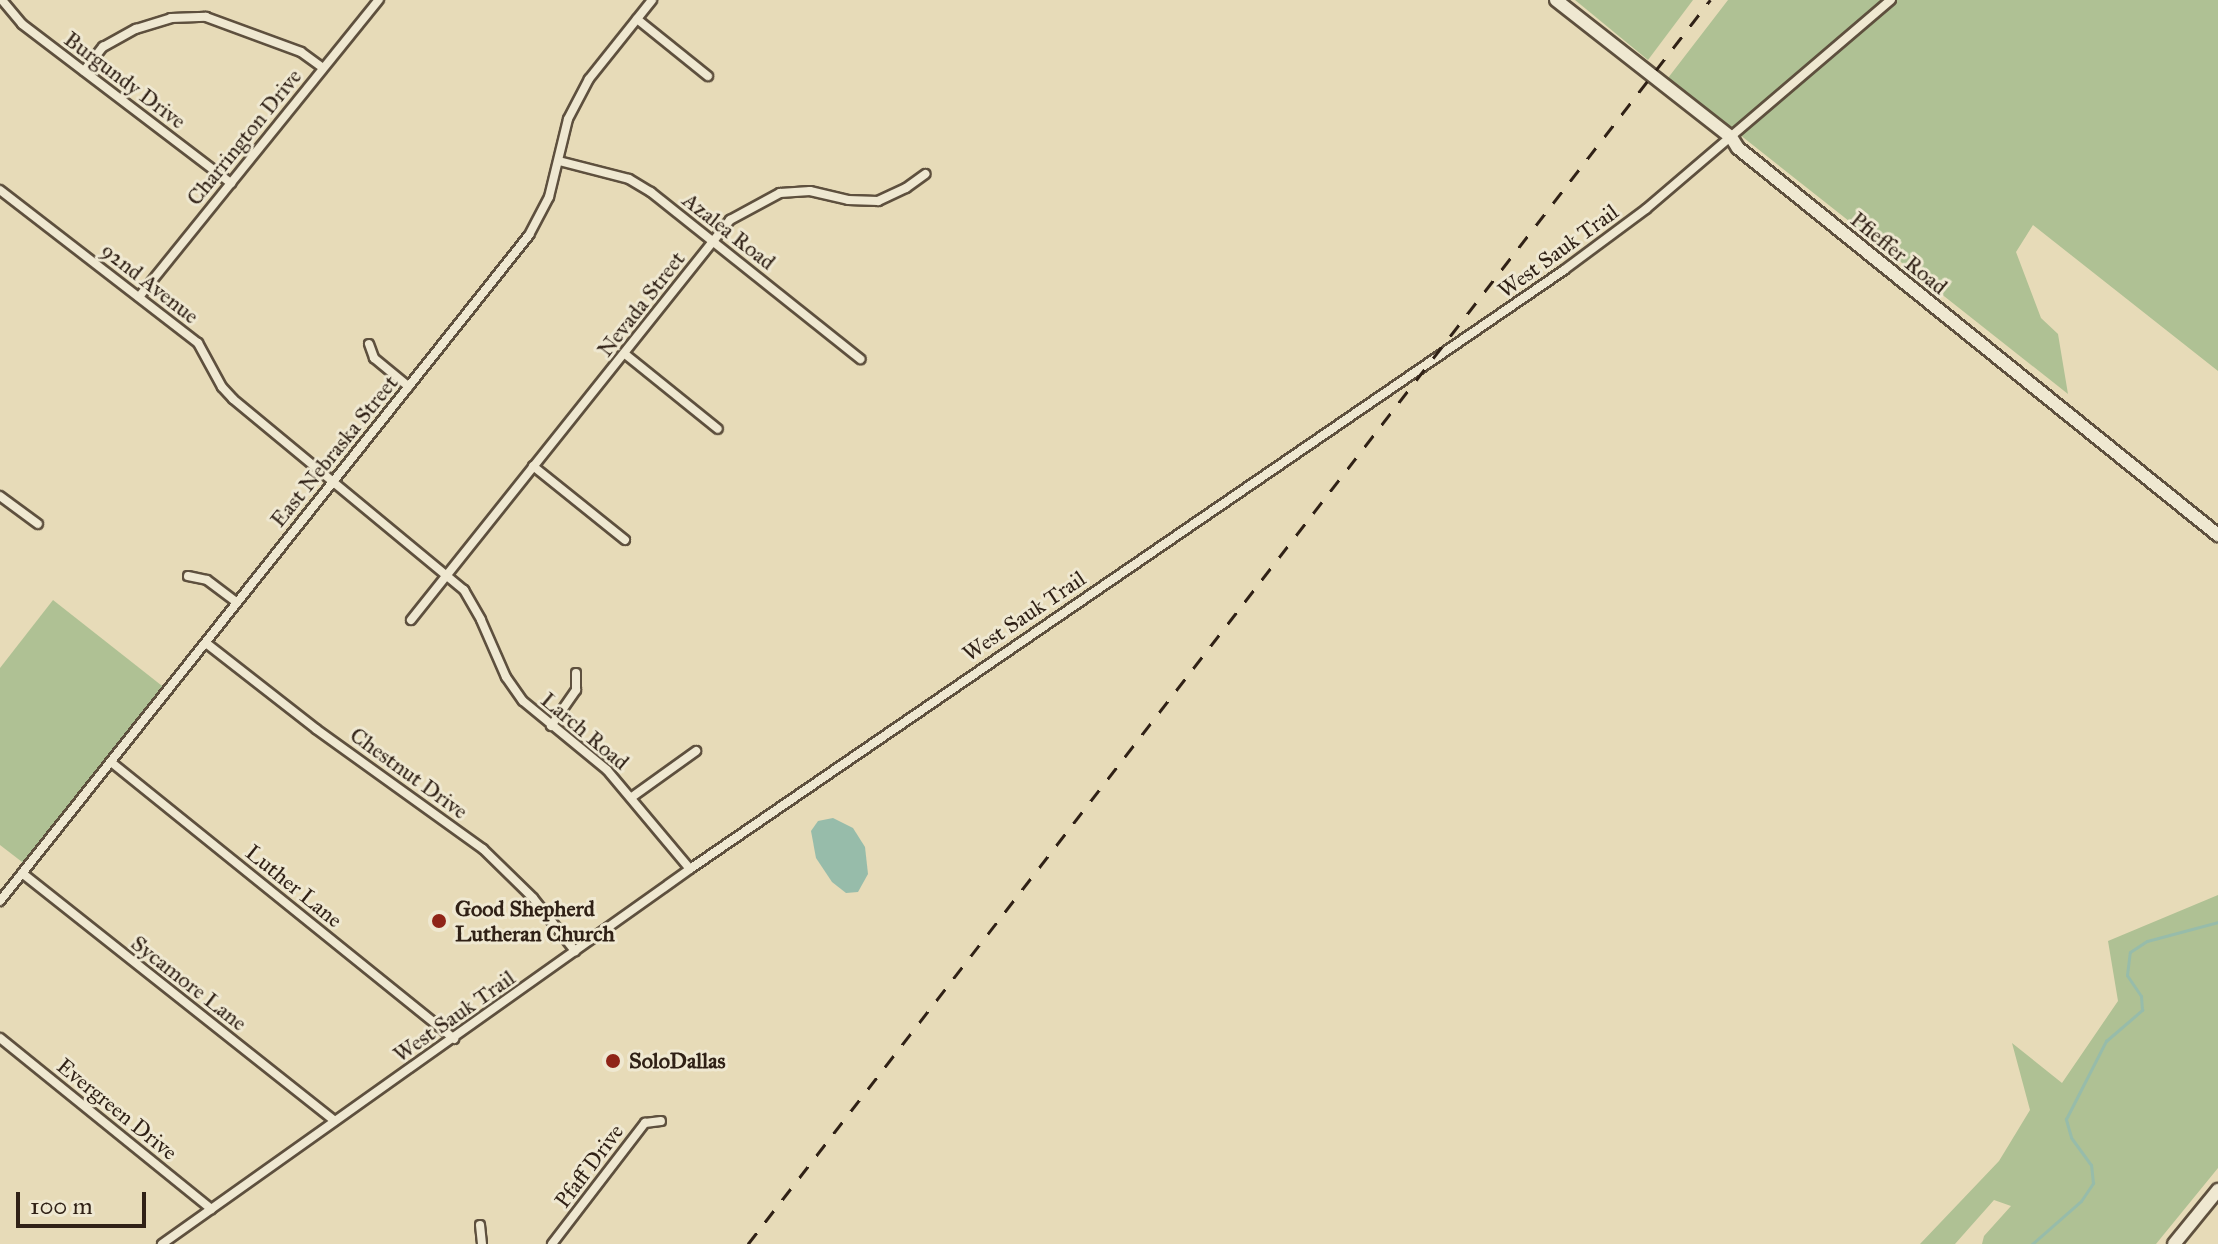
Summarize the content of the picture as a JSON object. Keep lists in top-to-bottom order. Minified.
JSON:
{"streets":{"street":["Burgundy Drive","Charrington Drive","Azalea Road","West Sauk Trail","Pfieffer Road","92nd Avenue","Nevada Street","East Nebraska Street","Larch Road","Chestnut Drive","Luther Lane","Sycamore Lane","Evergreen Drive","Pfaff Drive"]},"crossings":[["Burgundy Drive","Charrington Drive"],["Charrington Drive","92nd Avenue"],["Azalea Road","Nevada Street"],["Azalea Road","East Nebraska Street"],["West Sauk Trail","Pfieffer Road"],["West Sauk Trail","Larch Road"],["West Sauk Trail","Chestnut Drive"],["West Sauk Trail","Luther Lane"],["West Sauk Trail","Sycamore Lane"],["West Sauk Trail","Evergreen Drive"],["92nd Avenue","East Nebraska Street"],["92nd Avenue","Larch Road"],["Nevada Street","Larch Road"],["East Nebraska Street","Larch Road"],["East Nebraska Street","Chestnut Drive"],["East Nebraska Street","Luther Lane"],["East Nebraska Street","Sycamore Lane"]],"places":["Good Shepherd Lutheran Church","SoloDallas"],"scale_bar":"100 m"}
